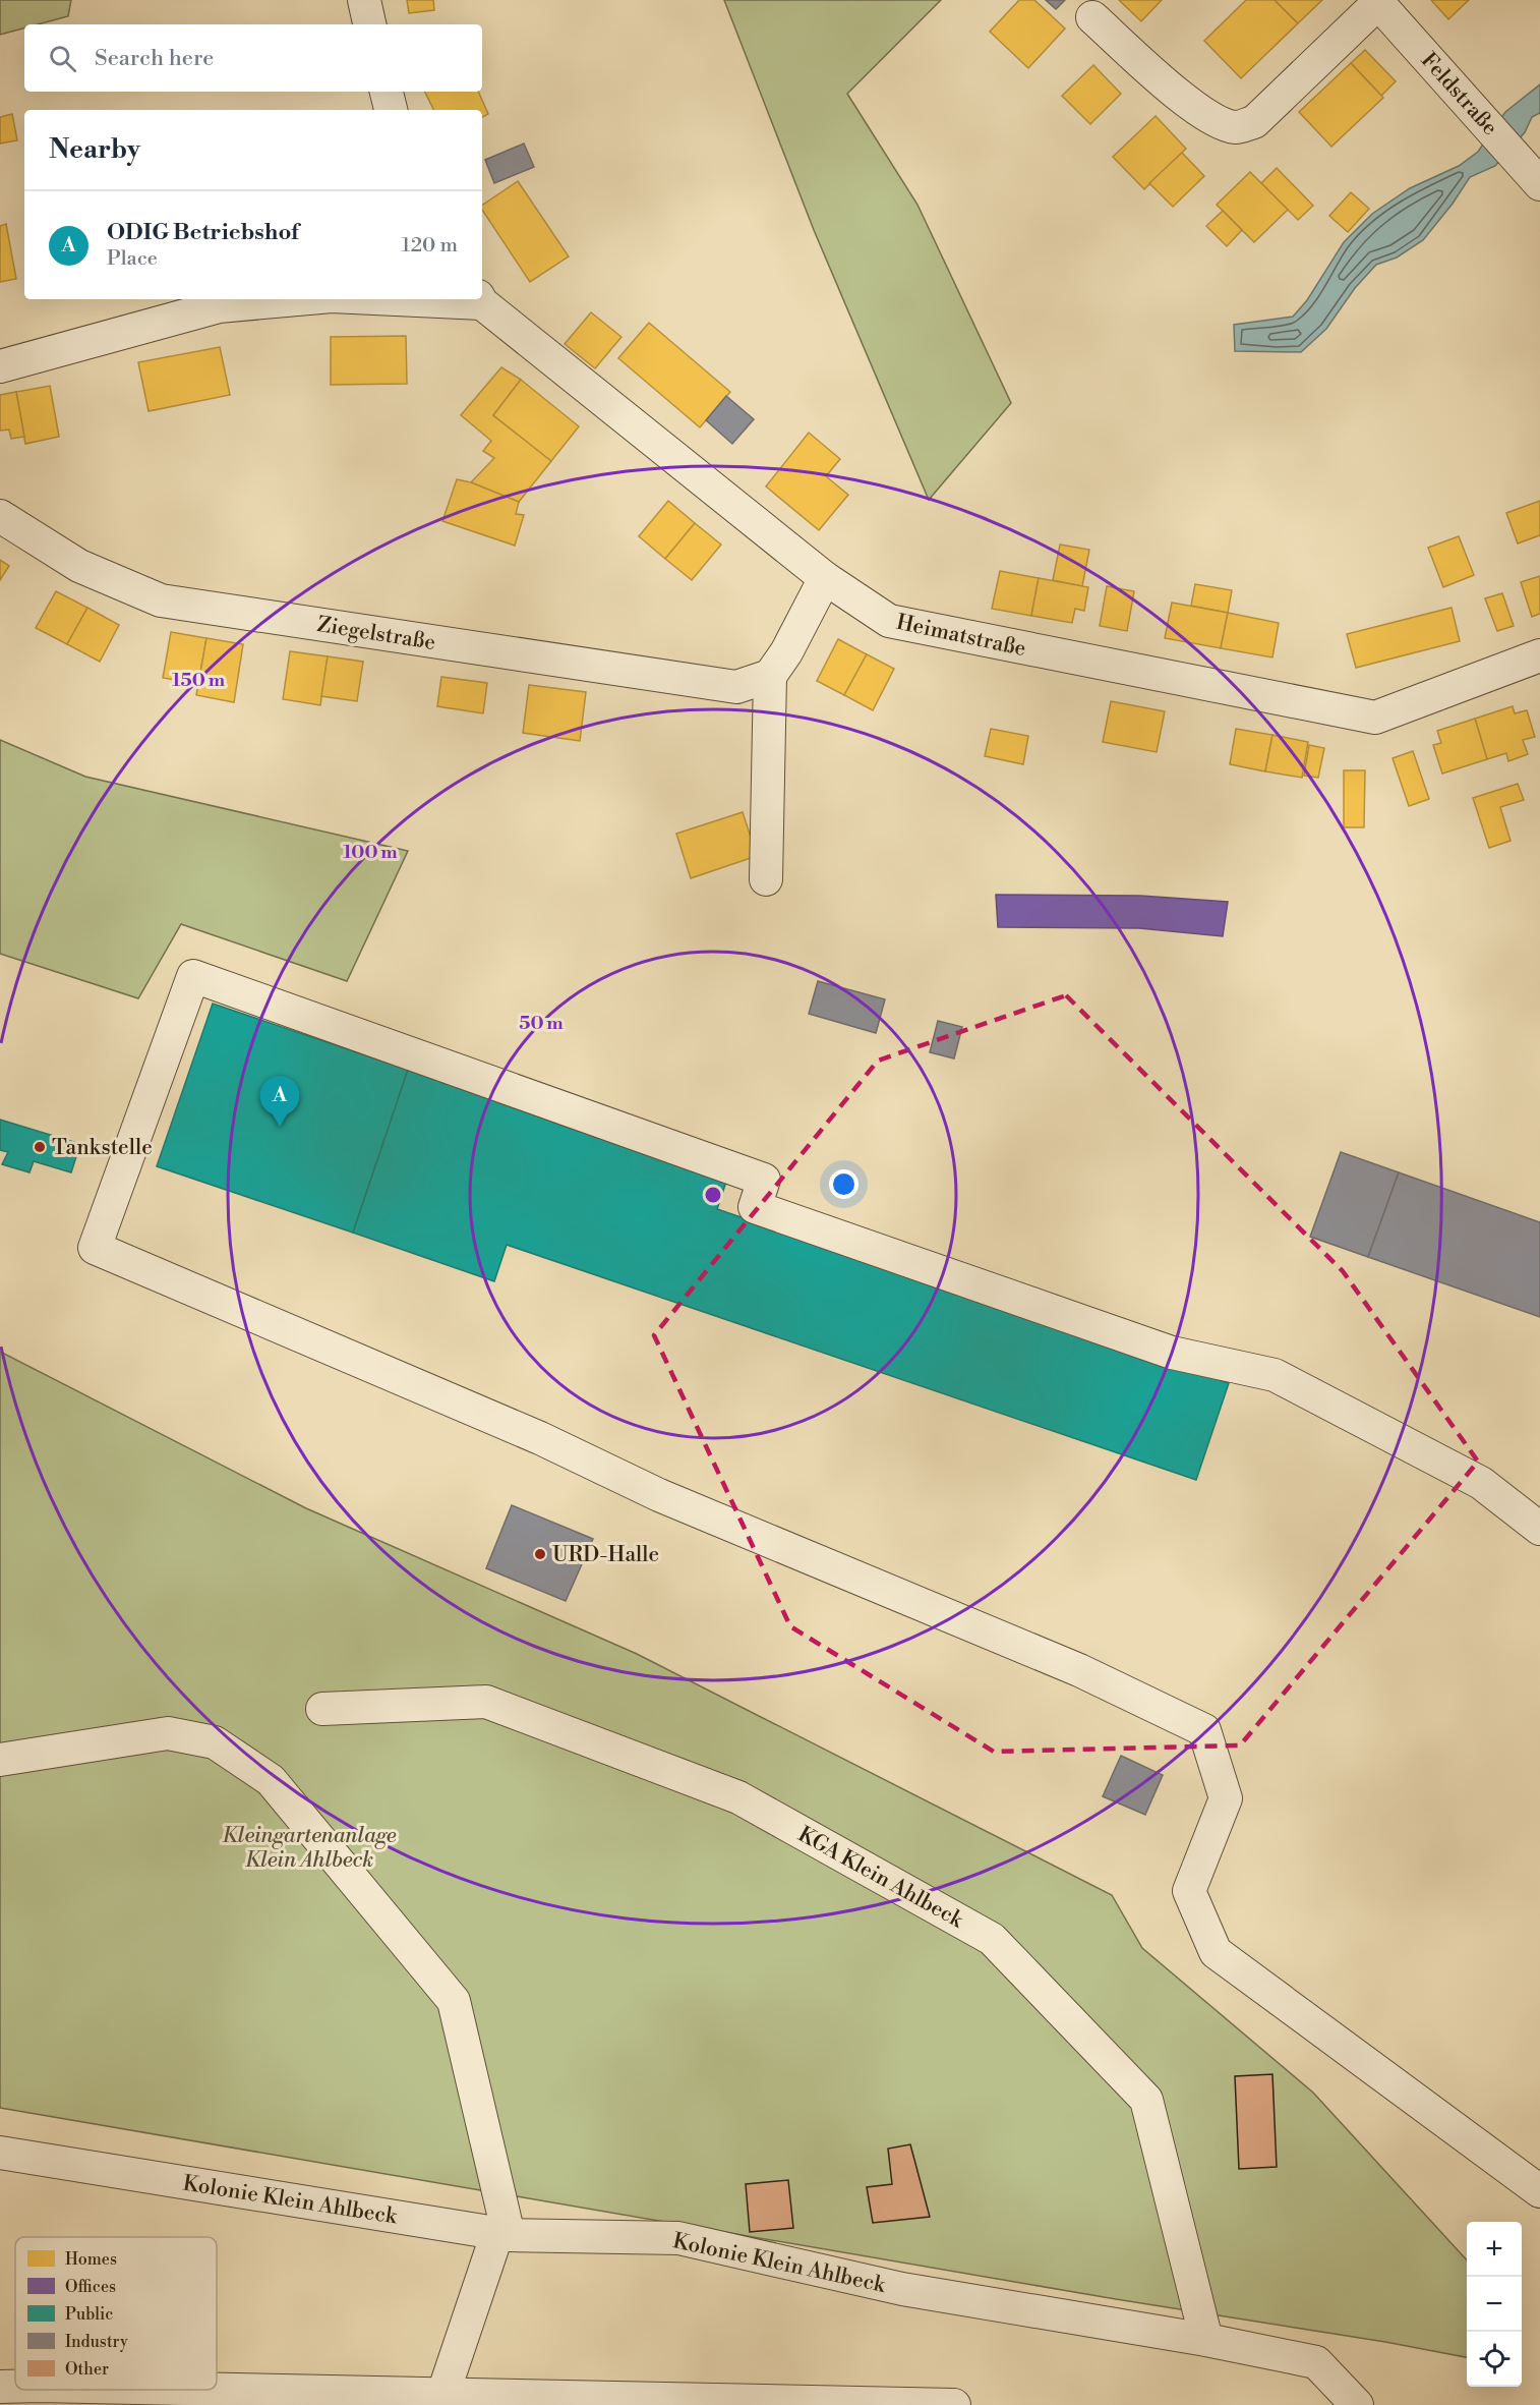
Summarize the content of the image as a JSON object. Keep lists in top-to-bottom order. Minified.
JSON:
{"streets":{"street":["Feldstraße","Ziegelstraße","Heimatstraße","KGA Klein Ahlbeck","Kolonie Klein Ahlbeck"]},"crossings":[["KGA Klein Ahlbeck","Kolonie Klein Ahlbeck"]],"parks":["Kleingartenanlage Klein Ahlbeck"],"places":["Tankstelle","URD-Halle"],"legend":["Homes","Offices","Public","Industry","Other"],"page":{"search":"Search here","heading":"Nearby","list":[{"mark":"A","name":"ODIG Betriebshof","note":"Place","value":"120 m"}],"pins":"A","map_buttons":["+","−"]},"rings":["150 m","100 m","50 m"]}
